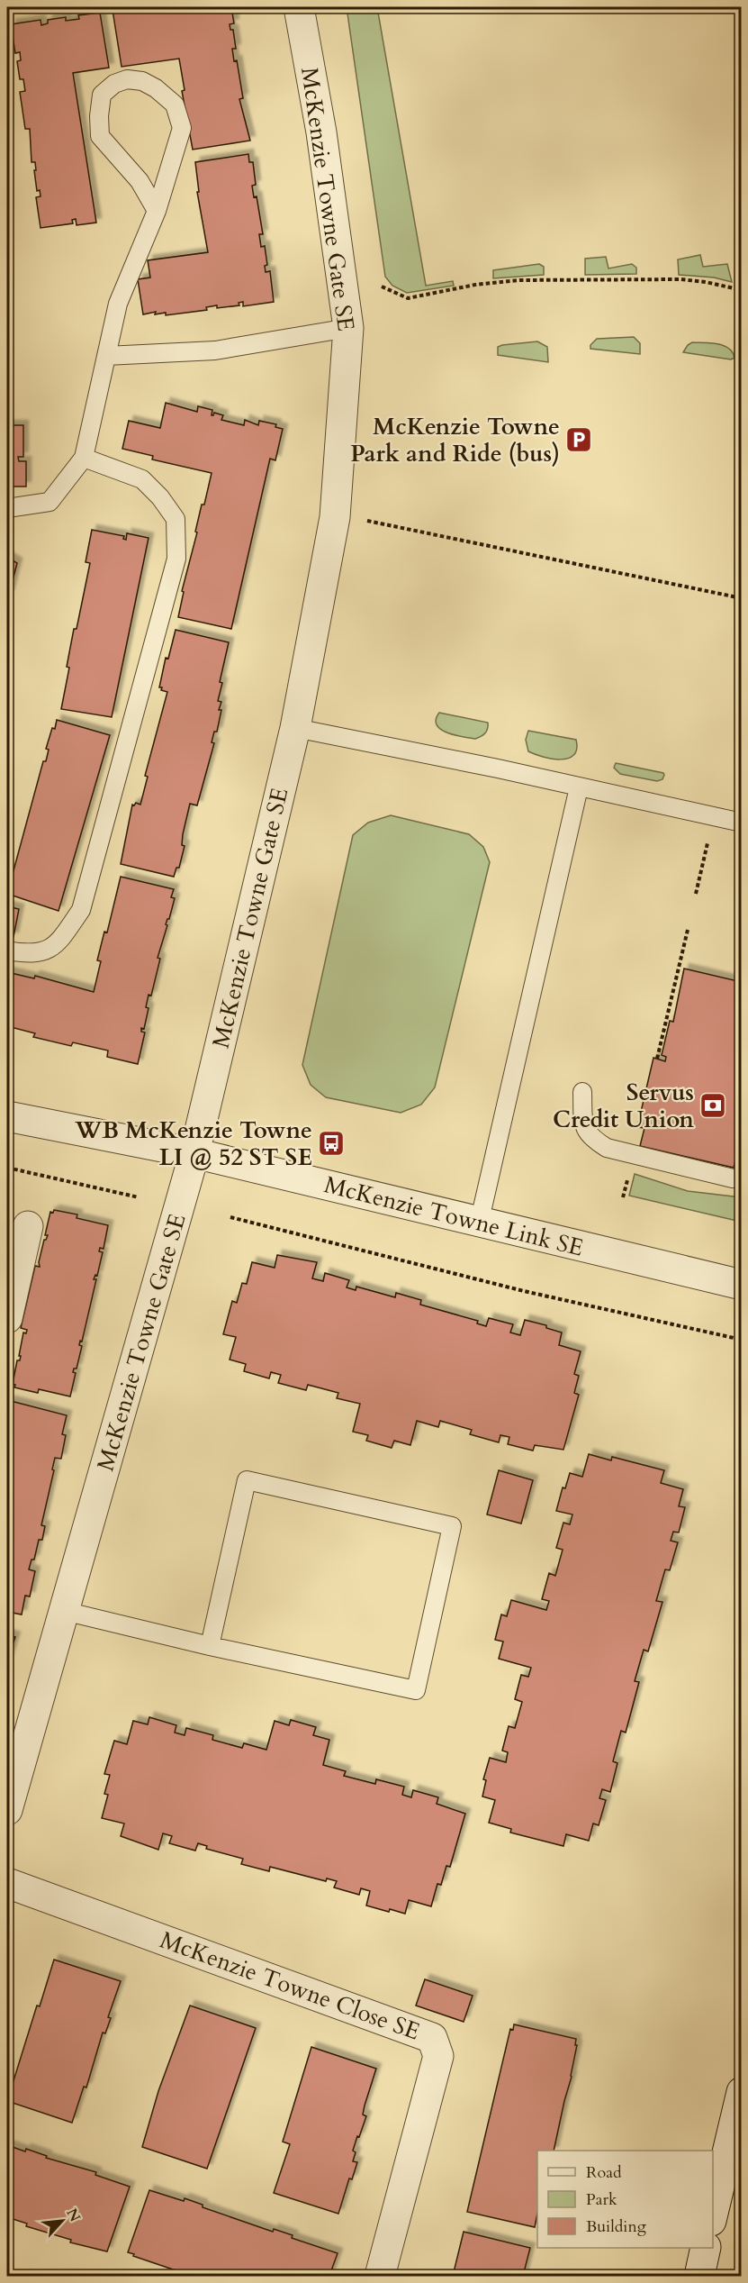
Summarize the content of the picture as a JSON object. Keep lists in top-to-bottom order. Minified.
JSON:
{"streets":{"street":["McKenzie Towne Gate SE","McKenzie Towne Link SE","McKenzie Towne Close SE"]},"crossings":[["McKenzie Towne Gate SE","McKenzie Towne Link SE"]],"places":{"parking":["McKenzie Towne Park and Ride (bus)"],"bank":["Servus Credit Union"],"bus stop":["WB McKenzie Towne LI @ 52 ST SE"]},"legend":["Road","Park","Building"],"north":"top right"}
